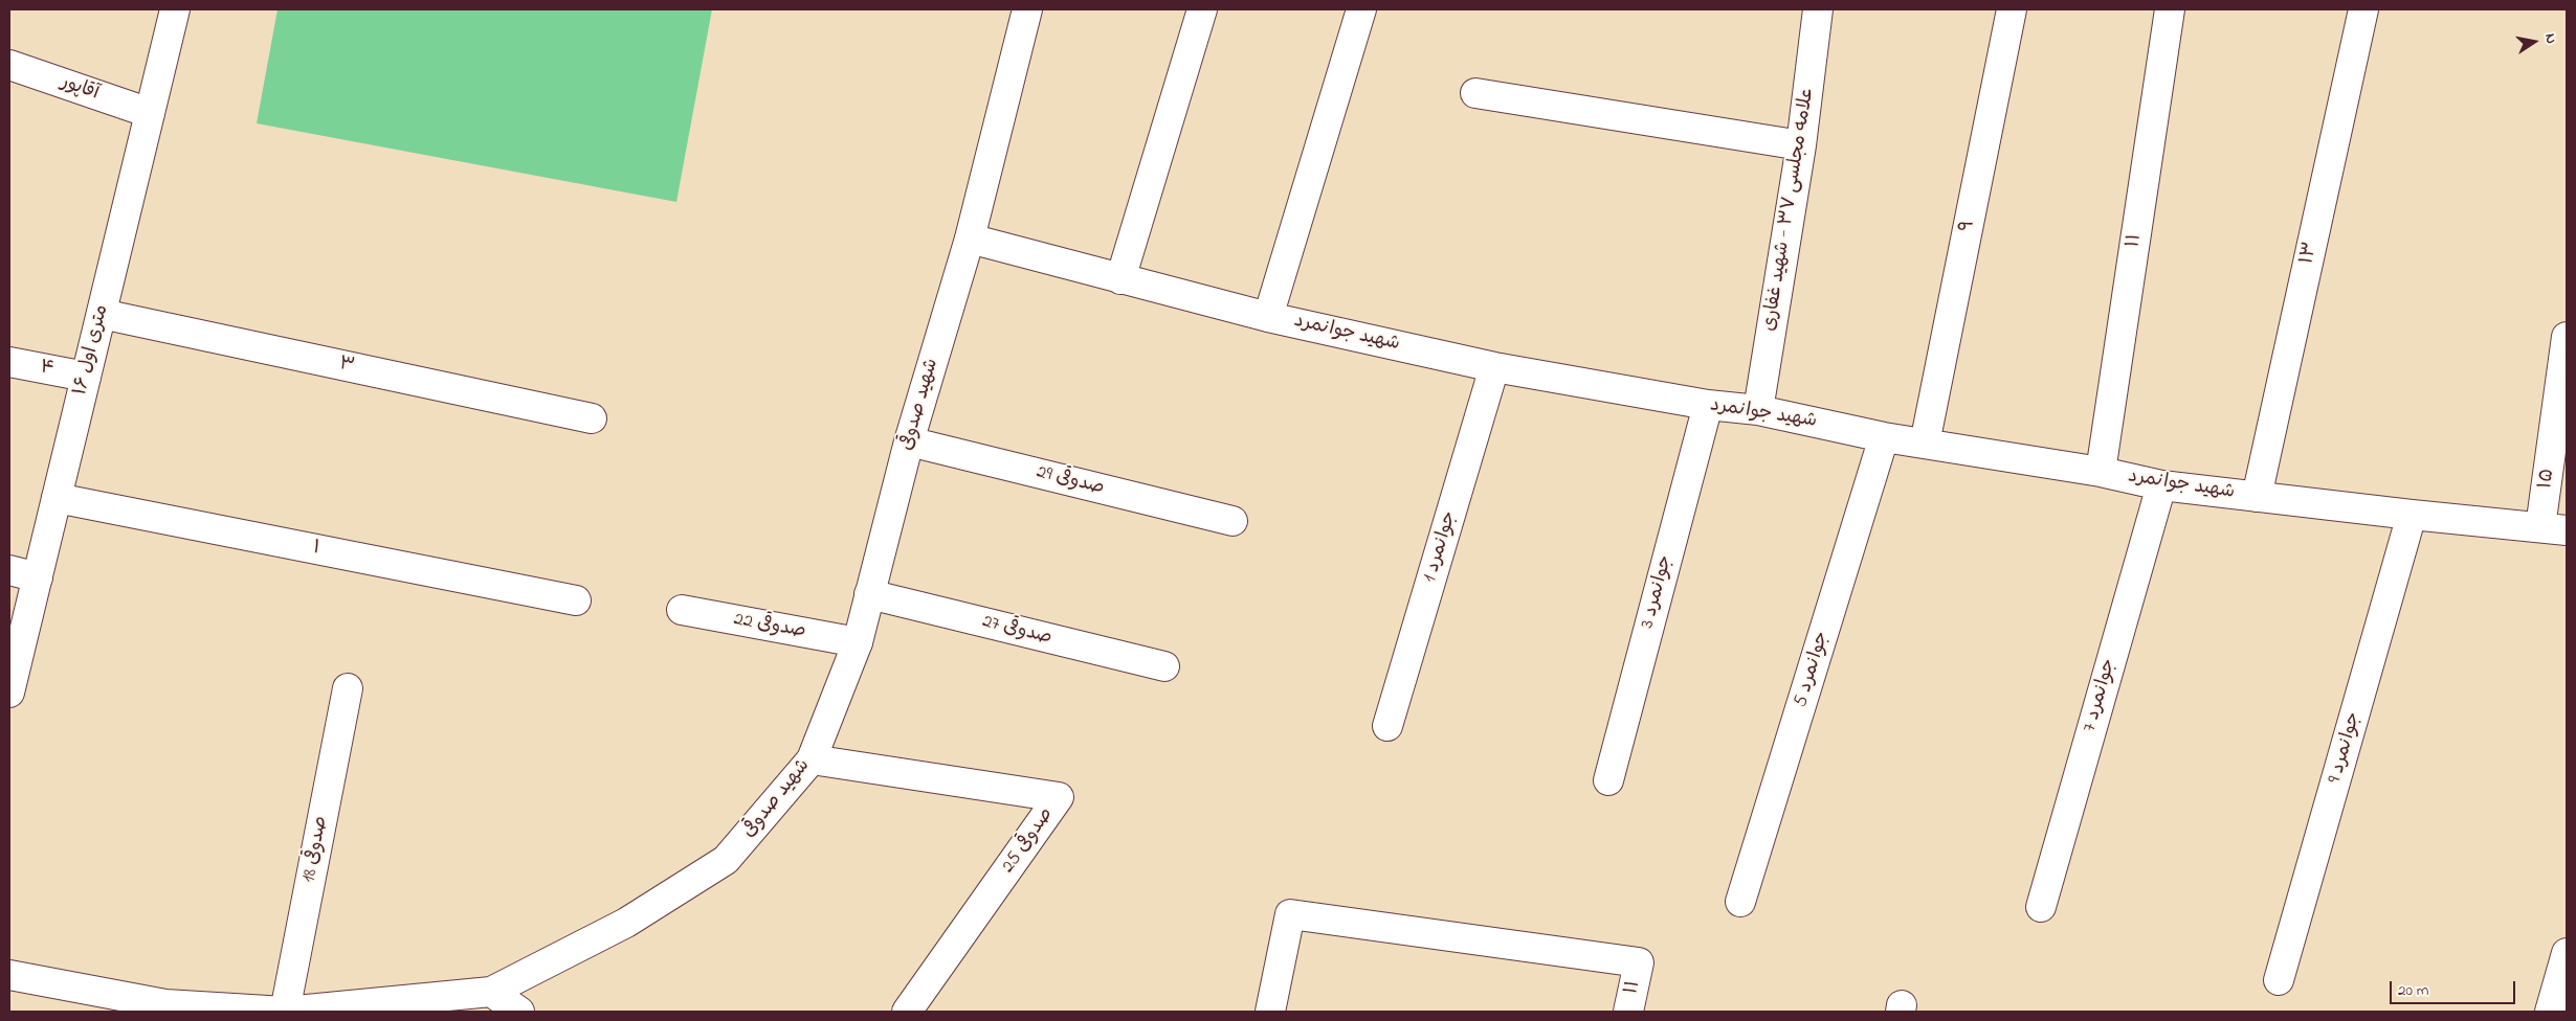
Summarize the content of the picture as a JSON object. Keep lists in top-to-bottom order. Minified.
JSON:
{"streets":{"street":["آقاپور","علامه مجلسی ۳۷ - شهید غفاری","۹","۱۱","۱۳","شهید جوانمرد","۱۶ متری اول","۳","۴","شهید صدوقی","۱۵","صدوقی 29","جوانمرد 1","۱","جوانمرد 3","صدوقی 22","صدوقی 27","جوانمرد 5","جوانمرد 7","جوانمرد 9","صدوقی 25","صدوقی 18"]},"crossings":[["آقاپور","۱۶ متری اول"],["علامه مجلسی ۳۷ - شهید غفاری","شهید جوانمرد"],["۹","شهید جوانمرد"],["۱۱","شهید جوانمرد"],["۱۳","شهید جوانمرد"],["شهید جوانمرد","شهید صدوقی"],["شهید جوانمرد","۱۵"],["شهید جوانمرد","جوانمرد 1"],["شهید جوانمرد","جوانمرد 3"],["شهید جوانمرد","جوانمرد 5"],["شهید جوانمرد","جوانمرد 7"],["شهید جوانمرد","جوانمرد 9"],["۱۶ متری اول","۳"],["۱۶ متری اول","۴"],["۱۶ متری اول","۱"],["شهید صدوقی","صدوقی 29"],["شهید صدوقی","صدوقی 22"],["شهید صدوقی","صدوقی 27"],["شهید صدوقی","صدوقی 25"],["شهید صدوقی","صدوقی 18"]],"scale_bar":"20 m","north":"right"}
